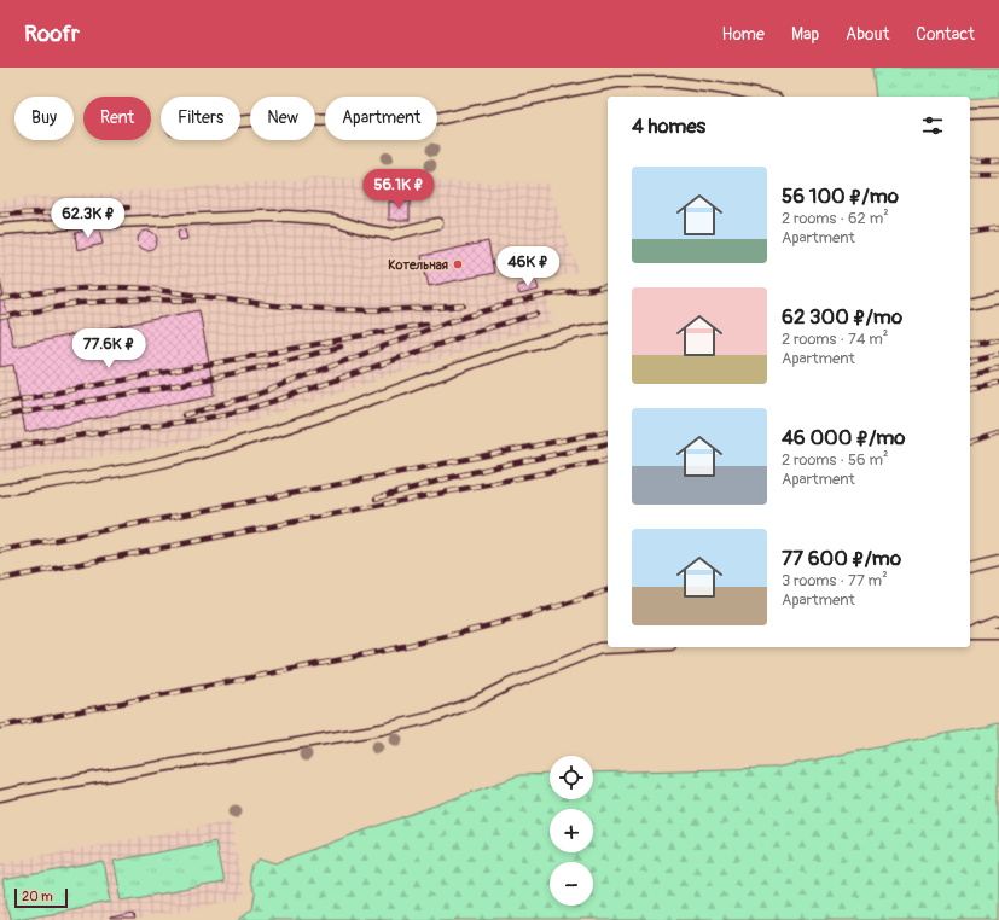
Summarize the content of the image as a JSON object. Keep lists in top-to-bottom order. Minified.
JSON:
{"places":["Котельная"],"scale_bar":"20 m","page":{"header":"Roofr","nav":["Home","Map","About","Contact"],"chip":["Buy","Rent","Filters","New","Apartment"],"heading":"4 homes","list":[{"name":"56 100 ₽/mo","note":"2 rooms · 62 m² · Apartment"},{"name":"62 300 ₽/mo","note":"2 rooms · 74 m² · Apartment"},{"name":"46 000 ₽/mo","note":"2 rooms · 56 m² · Apartment"},{"name":"77 600 ₽/mo","note":"3 rooms · 77 m² · Apartment"}],"price":["56.1K ₽","62.3K ₽","46K ₽","77.6K ₽"],"map_buttons":["+","−"],"scale":"20 m"}}
